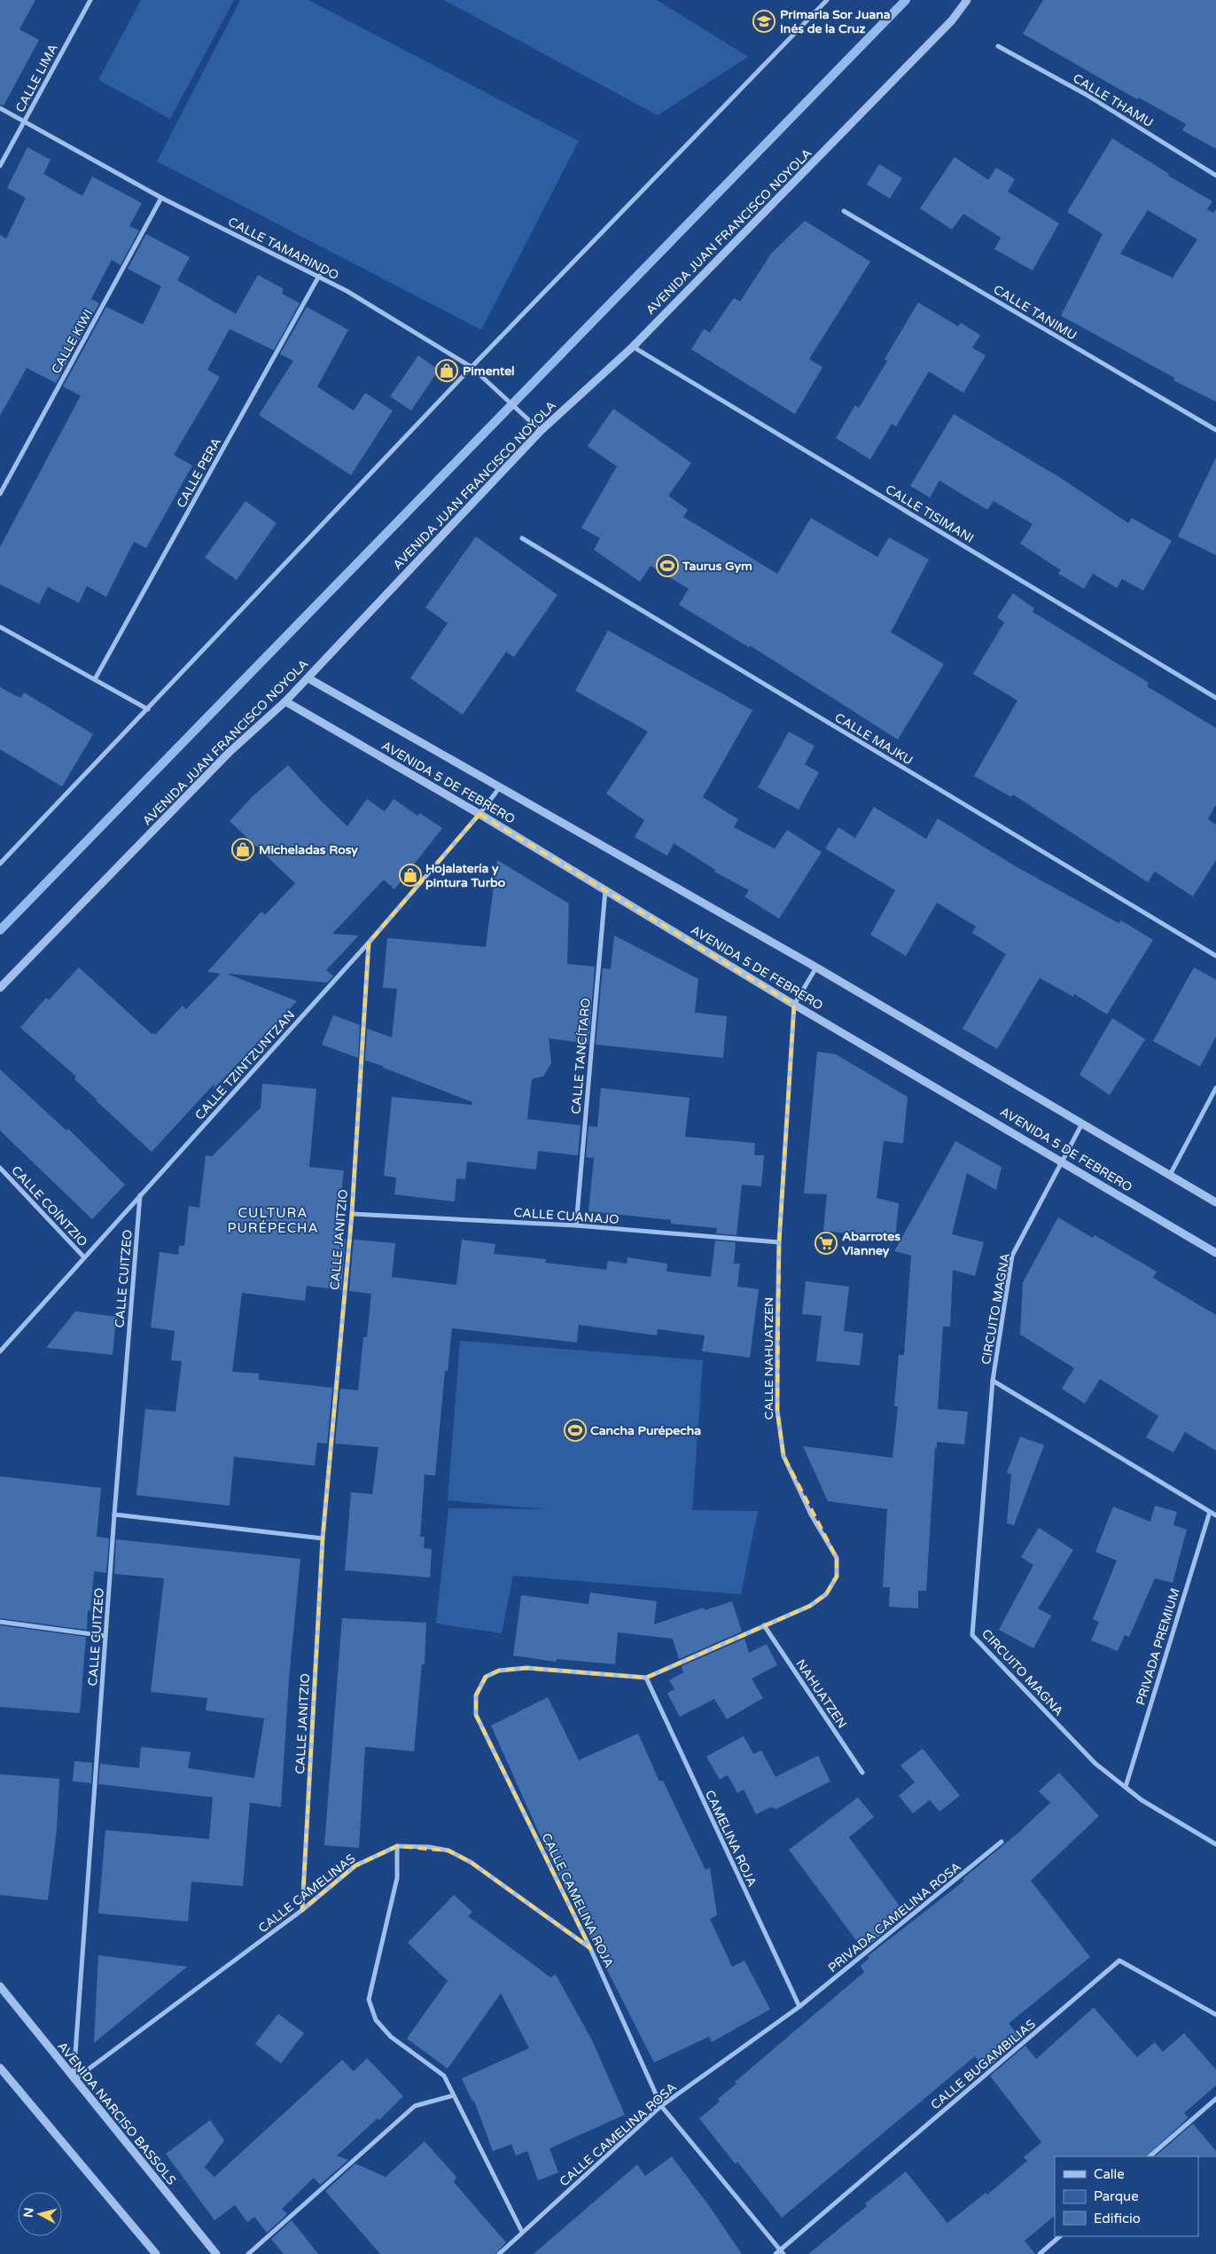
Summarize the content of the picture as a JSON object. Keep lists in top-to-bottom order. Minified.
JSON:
{"streets":{"street":["CALLE LIMA","CALLE THAMU","AVENIDA JUAN FRANCISCO NOYOLA","CALLE TAMARINDO","CALLE TANIMU","CALLE KIWI","CALLE PERA","CALLE TISIMANI","CALLE MAJKU","AVENIDA 5 DE FEBRERO","CALLE TANCÍTARO","CALLE TZINTZUNTZAN","CALLE COÍNTZIO","CALLE CUANAJO","CALLE JANITZIO","CALLE CUITZEO","CIRCUITO MAGNA","CALLE NAHUATZEN","PRIVADA PREMIUM","NAHUATZEN","CAMELINA ROJA","CALLE CAMELINAS","CALLE CAMELINA ROJA","PRIVADA CAMELINA ROSA","CALLE BUGAMBILIAS","AVENIDA NARCISO BASSOLS","CALLE CAMELINA ROSA"]},"crossings":[["CALLE LIMA","CALLE TAMARINDO"],["AVENIDA JUAN FRANCISCO NOYOLA","CALLE TAMARINDO"],["AVENIDA JUAN FRANCISCO NOYOLA","CALLE TISIMANI"],["AVENIDA JUAN FRANCISCO NOYOLA","AVENIDA 5 DE FEBRERO"],["CALLE TAMARINDO","CALLE KIWI"],["CALLE TAMARINDO","CALLE PERA"],["AVENIDA 5 DE FEBRERO","CALLE TANCÍTARO"],["AVENIDA 5 DE FEBRERO","CALLE TZINTZUNTZAN"],["AVENIDA 5 DE FEBRERO","CIRCUITO MAGNA"],["AVENIDA 5 DE FEBRERO","CALLE NAHUATZEN"],["CALLE TANCÍTARO","CALLE CUANAJO"],["CALLE TZINTZUNTZAN","CALLE COÍNTZIO"],["CALLE TZINTZUNTZAN","CALLE JANITZIO"],["CALLE TZINTZUNTZAN","CALLE CUITZEO"],["CALLE CUANAJO","CALLE JANITZIO"],["CALLE CUANAJO","CALLE NAHUATZEN"],["CALLE JANITZIO","CALLE CAMELINAS"],["CALLE CUITZEO","CALLE CAMELINAS"],["CALLE CUITZEO","AVENIDA NARCISO BASSOLS"],["CIRCUITO MAGNA","PRIVADA PREMIUM"],["CALLE NAHUATZEN","NAHUATZEN"],["CALLE NAHUATZEN","CAMELINA ROJA"],["CALLE NAHUATZEN","CALLE CAMELINA ROJA"],["CAMELINA ROJA","CALLE CAMELINA ROJA"],["CAMELINA ROJA","PRIVADA CAMELINA ROSA"],["CAMELINA ROJA","CALLE CAMELINA ROSA"],["CALLE CAMELINAS","CALLE CAMELINA ROJA"],["CALLE CAMELINAS","AVENIDA NARCISO BASSOLS"],["CALLE CAMELINA ROJA","CALLE BUGAMBILIAS"],["CALLE CAMELINA ROJA","CALLE CAMELINA ROSA"],["PRIVADA CAMELINA ROSA","CALLE CAMELINA ROSA"]],"districts":["CULTURA PURÉPECHA"],"places":{"school or university":["Primaria Sor Juana Inés de la Cruz"],"shop":["Pimentel","Micheladas Rosy","Hojalatería y pintura Turbo"],"sports":["Taurus Gym","Cancha Purépecha"],"supermarket":["Abarrotes Vianney"]},"legend":["Calle","Parque","Edificio"],"north":"left"}
